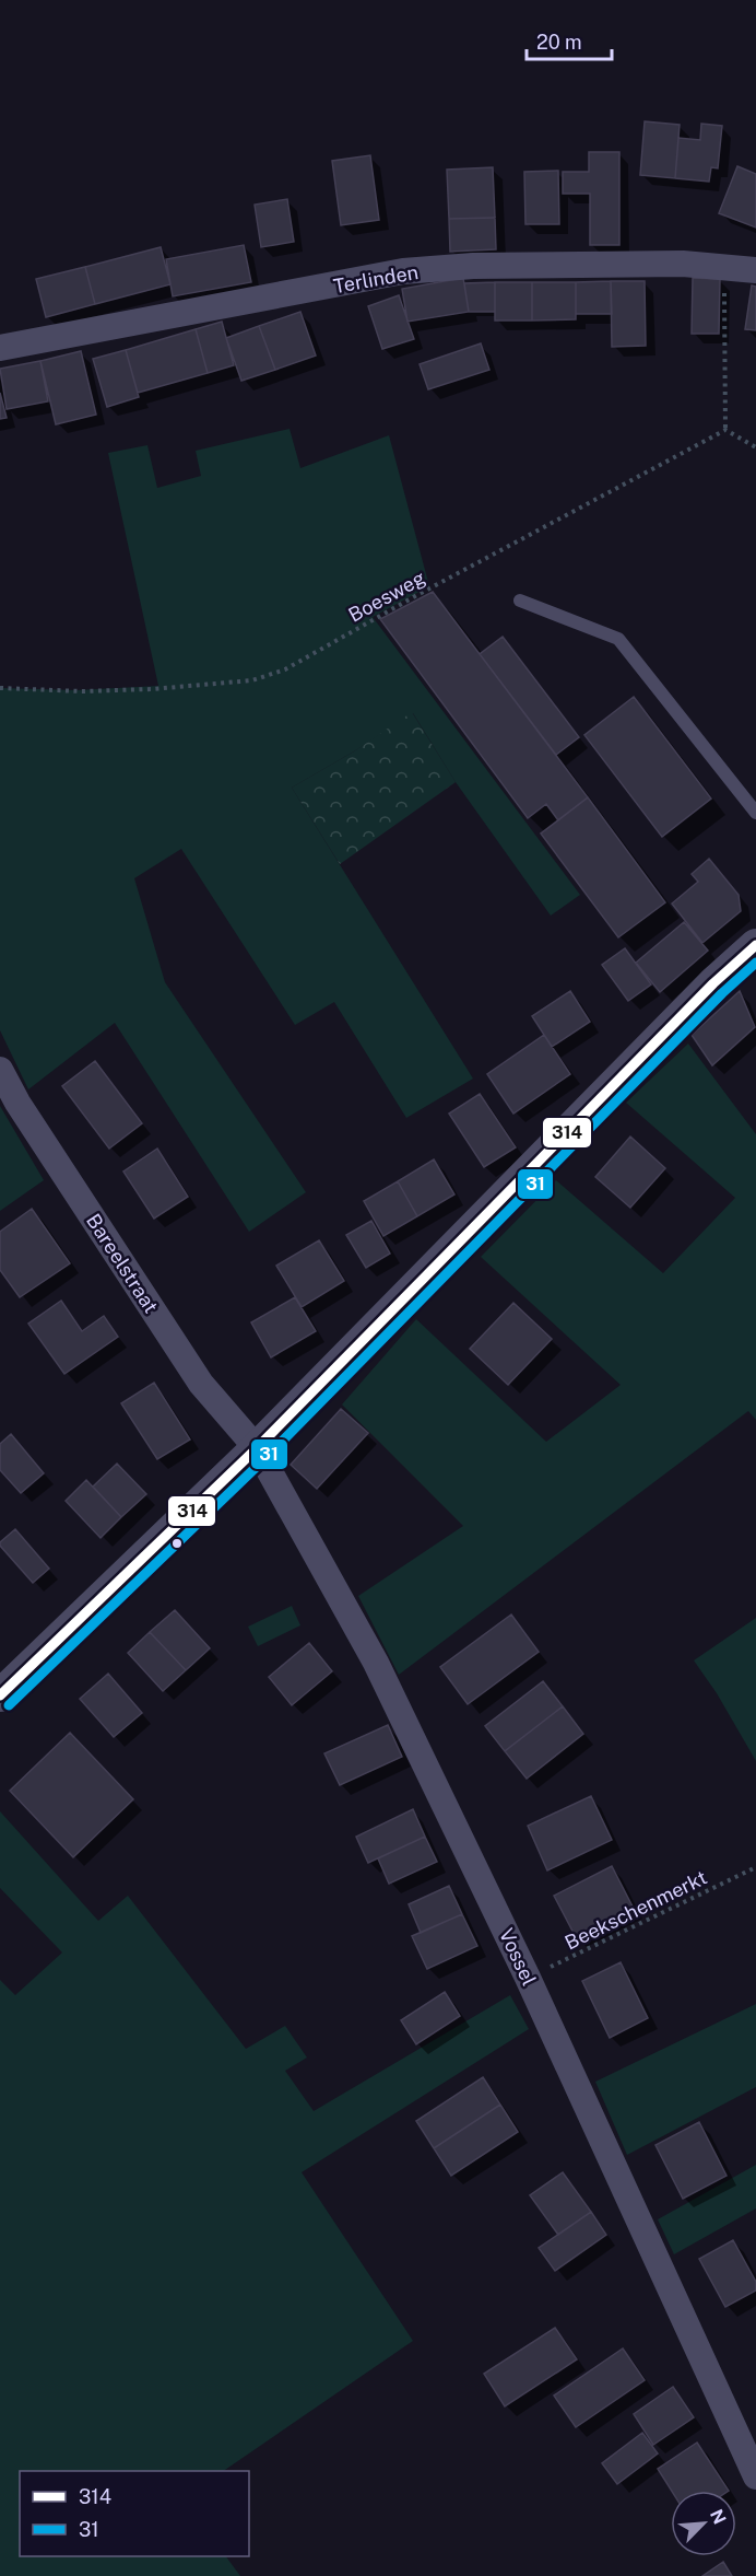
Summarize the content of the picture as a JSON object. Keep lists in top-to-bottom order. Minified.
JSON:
{"streets":{"street":["Terlinden","Bareelstraat","Vossel"],"path":["Boesweg","Beekschenmerkt"]},"crossings":[["Bareelstraat","Vossel"],["Beekschenmerkt","Vossel"]],"lines":["transit line 314","transit line 31"],"legend":["314","31"],"scale_bar":"20 m","north":"top right"}
